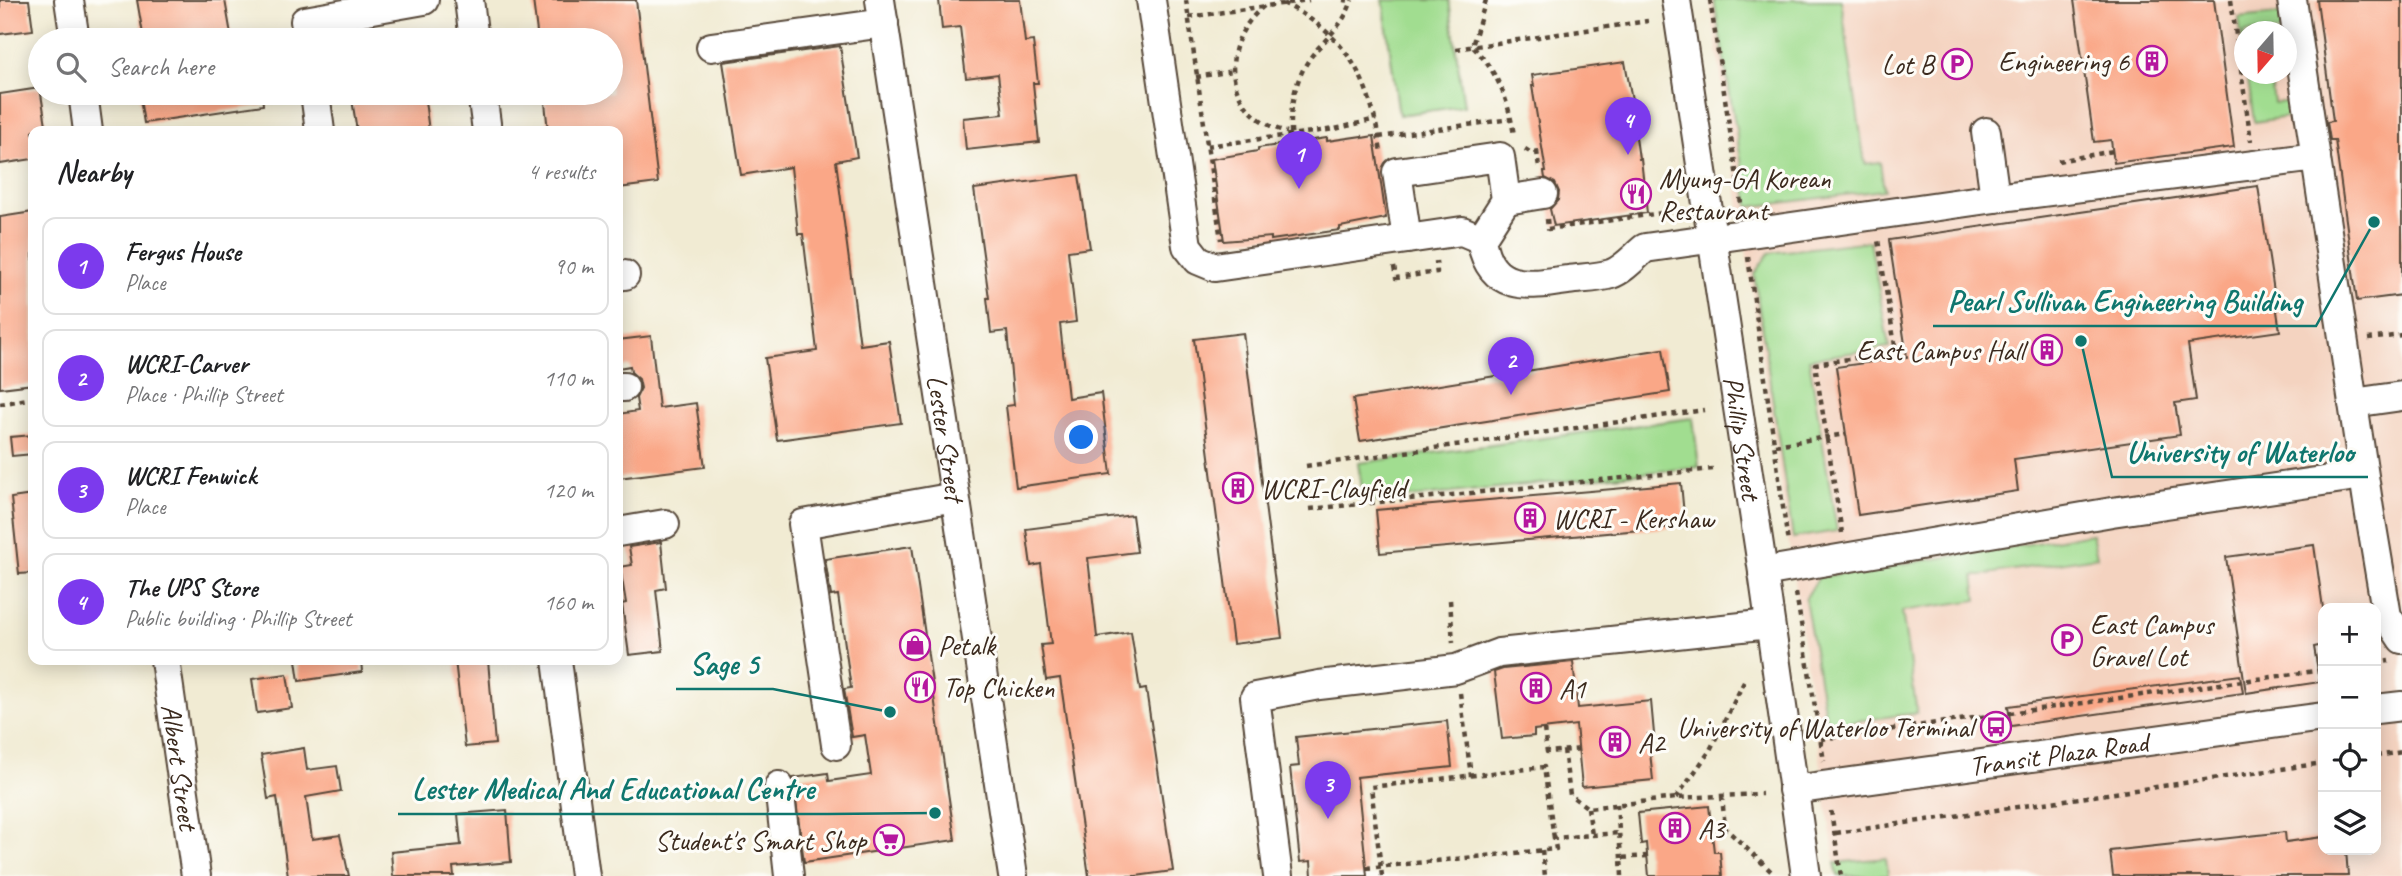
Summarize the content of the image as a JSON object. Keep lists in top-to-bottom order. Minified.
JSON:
{"streets":{"street":["Lester Street","Phillip Street","Transit Plaza Road","Albert Street"]},"crossings":[["Phillip Street","Transit Plaza Road"]],"places":{"building":["Engineering 6","East Campus Hall","WCRI-Clayfield","WCRI - Kershaw","A1","A2","A3"],"parking":["Lot B","East Campus Gravel Lot"],"restaurant":["Myung-GA Korean Restaurant","Top Chicken"],"other":["Pearl Sullivan Engineering Building","University of Waterloo","Sage 5","Lester Medical And Educational Centre"],"shop":["Petalk"],"bus stop":["University of Waterloo Terminal"],"supermarket":["Student's Smart Shop"]},"north":"bottom","page":{"search":"Search here","pins":["4","1","2","3"],"heading":["Nearby","4 results"],"list":[{"mark":"1","name":"Fergus House","note":"Place","value":"90 m"},{"mark":"2","name":"WCRI-Carver","note":"Place · Phillip Street","value":"110 m"},{"mark":"3","name":"WCRI Fenwick","note":"Place","value":"120 m"},{"mark":"4","name":"The UPS Store","note":"Public building · Phillip Street","value":"160 m"}],"map_buttons":["+","−"]}}
